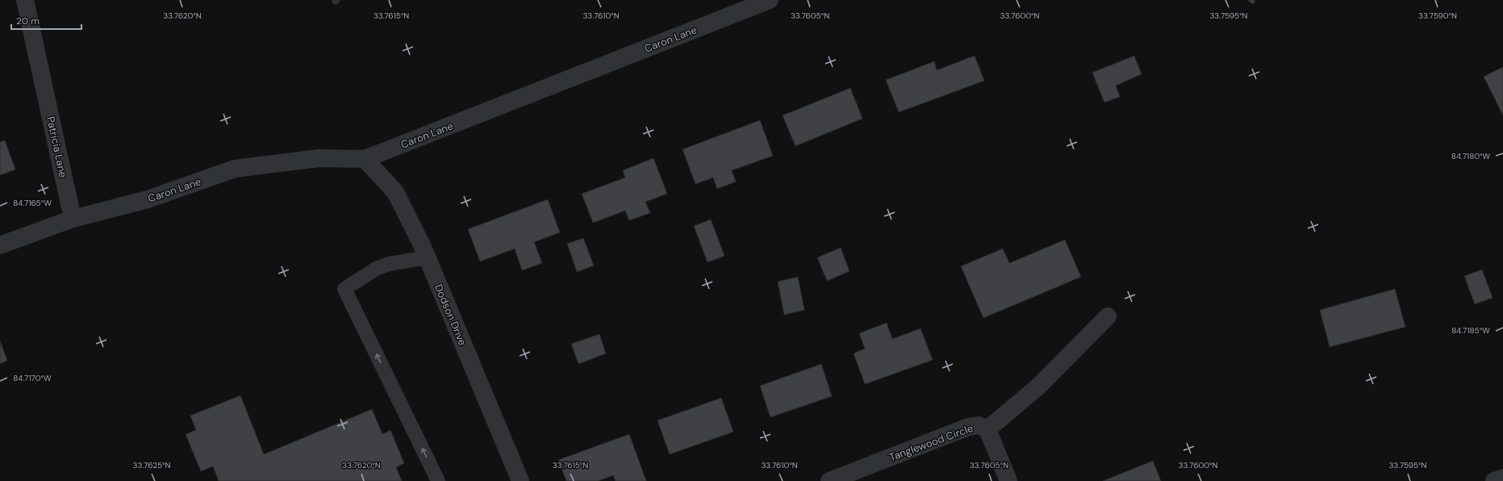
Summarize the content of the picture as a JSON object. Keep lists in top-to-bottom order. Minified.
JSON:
{"streets":{"street":["Caron Lane","Patricia Lane","Dodson Drive","Tanglewood Circle"]},"crossings":[["Caron Lane","Patricia Lane"],["Caron Lane","Dodson Drive"]],"scale_bar":"20 m","coordinates":["33.7620°N","33.7615°N","33.7610°N","33.7605°N","33.7600°N","33.7595°N","33.7590°N","84.7180°W","84.7165°W","84.7185°W","84.7170°W","33.7625°N"]}
